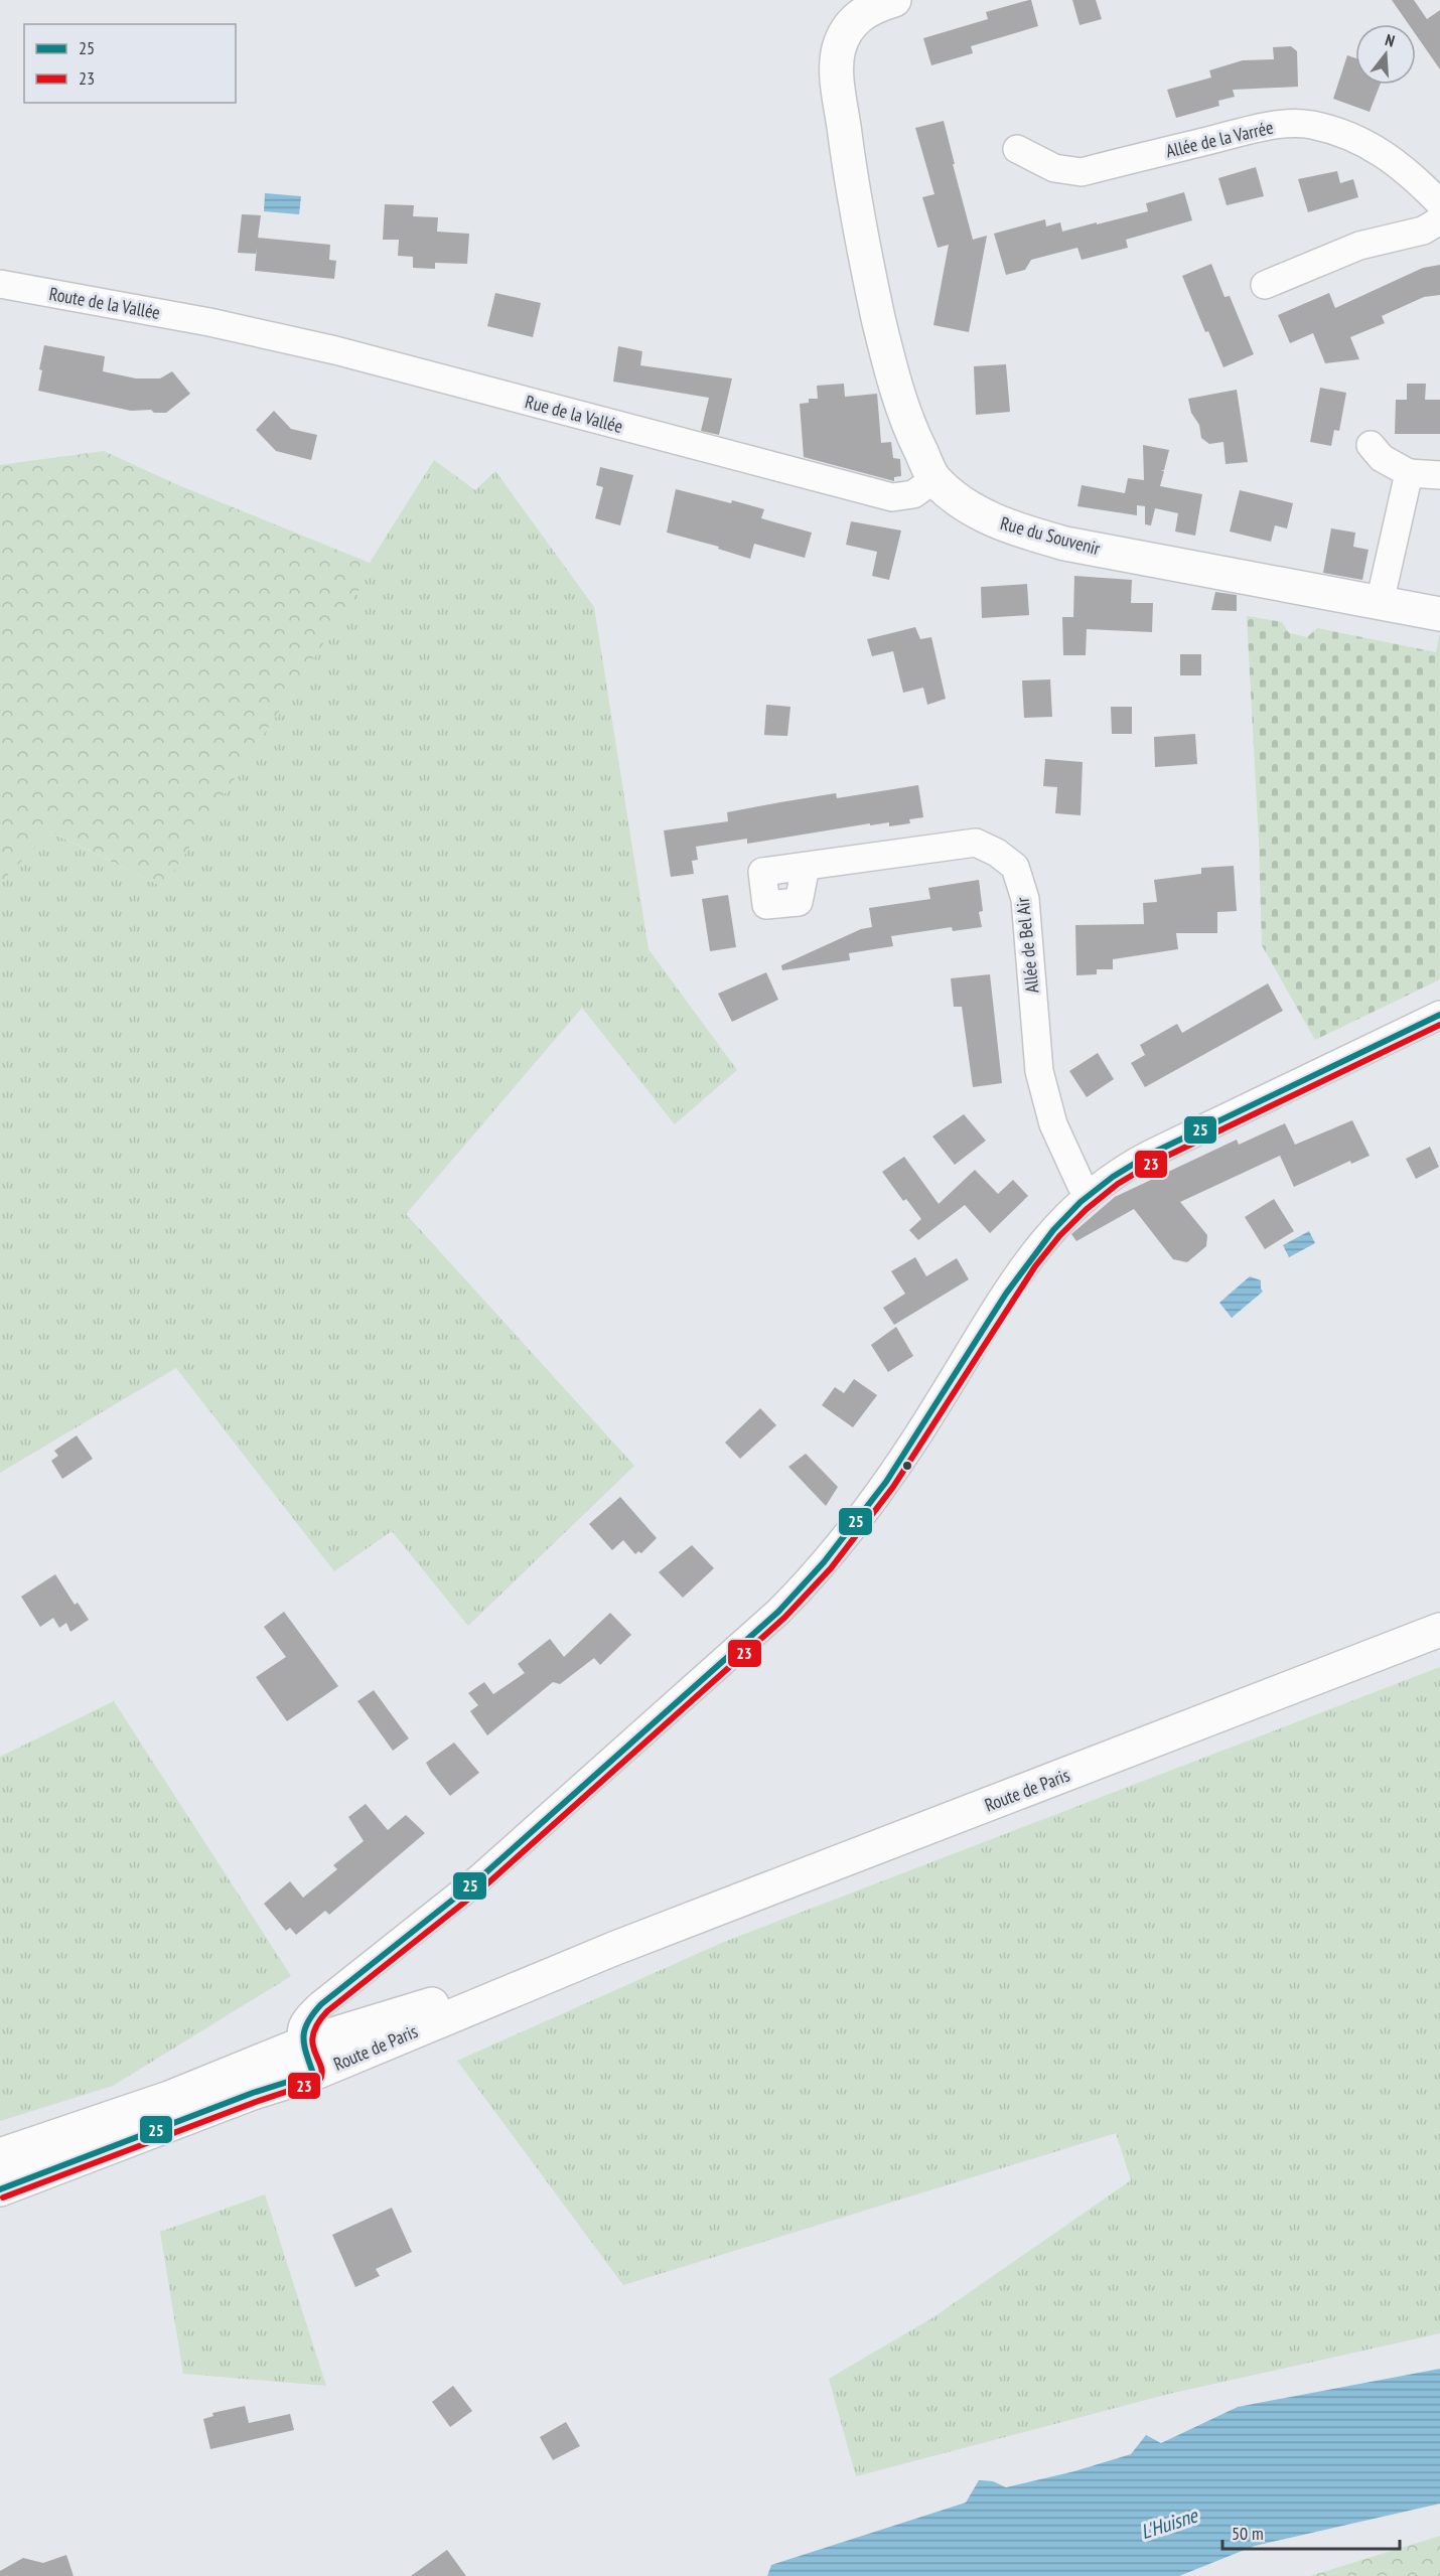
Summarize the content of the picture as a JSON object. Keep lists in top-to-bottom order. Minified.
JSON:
{"streets":{"main road":["Rue du Souvenir","Route de Paris"],"street":["Allée de la Varrée","Route de la Vallée","Rue de la Vallée","Allée de Bel Air"]},"crossings":[["Route de la Vallée","Rue de la Vallée"],["Rue de la Vallée","Rue du Souvenir"]],"water":["L'Huisne"],"lines":["transit line 25","transit line 23"],"legend":["25","23"],"scale_bar":"50 m","north":"top"}
